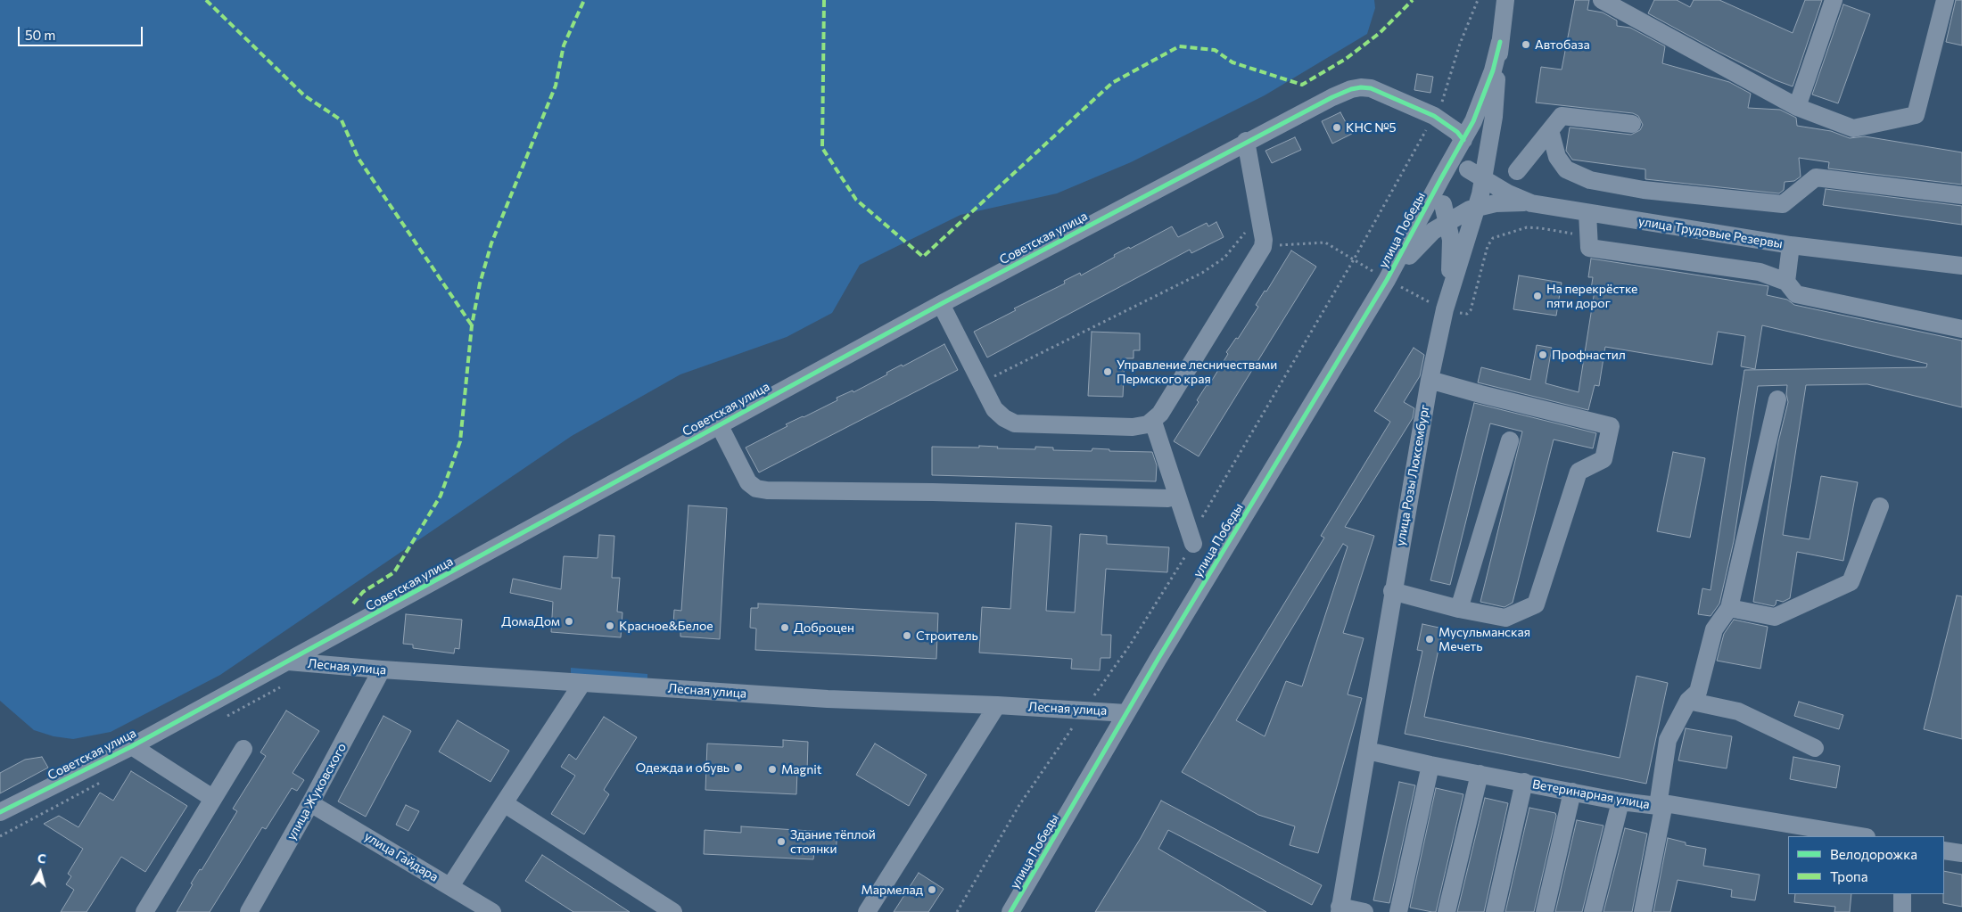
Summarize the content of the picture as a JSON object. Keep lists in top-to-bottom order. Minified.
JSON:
{"streets":{"street":["улица Победы","улица Трудовые Резервы","Советская улица","улица Розы Люксембург","Лесная улица","улица Жуковского","Ветеринарная улица","улица Гайдара"]},"crossings":[["улица Победы","улица Розы Люксембург"],["улица Победы","Лесная улица"],["улица Трудовые Резервы","улица Розы Люксембург"],["Советская улица","улица Розы Люксембург"],["Советская улица","Лесная улица"],["улица Розы Люксембург","Ветеринарная улица"],["Лесная улица","улица Жуковского"],["улица Жуковского","улица Гайдара"]],"places":["Автобаза","КНС №5","На перекрёстке пяти дорог","Профнастил","Управление лесничествами Пермского края","ДомаДом","Красное&Белое","Доброцен","Строитель","Мусульманская Мечеть","Одежда и обувь","Magnit","Здание тёплой стоянки","Мармелад"],"legend":["Велодорожка","Тропа"],"scale_bar":"50 m","north":"top"}
